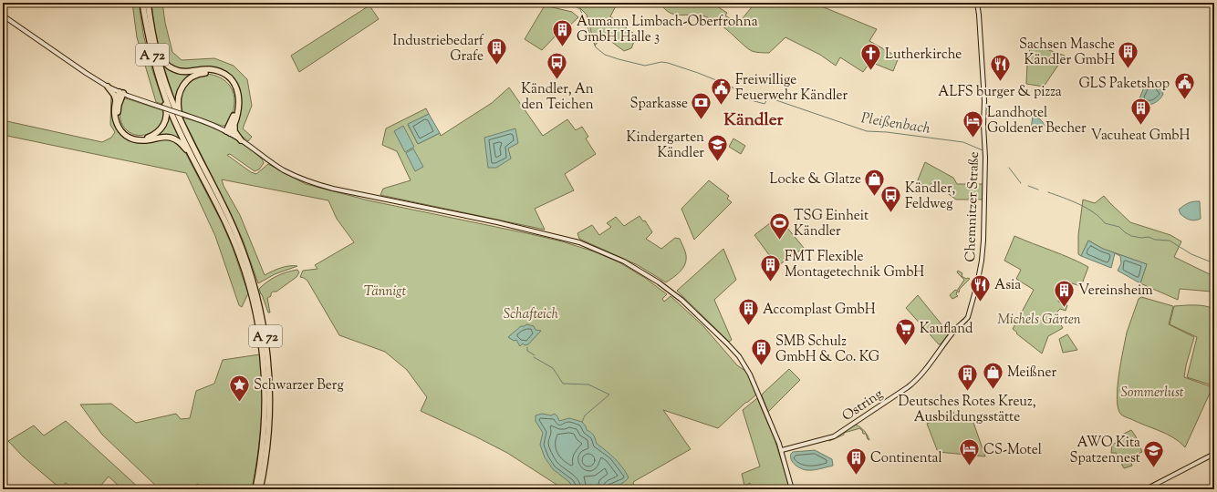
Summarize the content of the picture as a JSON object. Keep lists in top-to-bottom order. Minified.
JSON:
{"streets":{"highway":["A 72"],"main road":["Chemnitzer Straße","Ostring"]},"crossings":[["Chemnitzer Straße","Ostring"]],"districts":["Kändler"],"water":["Pleißenbach"],"parks":["Tännigt","Schafteich","Michels Gärten","Sommerlust"],"places":{"building":["Aumann Limbach-Oberfrohna GmbH Halle 3","Industriebedarf Grafe","Sachsen Masche Kändler GmbH","Vacuheat GmbH","FMT Flexible Montagetechnik GmbH","Vereinsheim","Accomplast GmbH","SMB Schulz GmbH & Co. KG","Deutsches Rotes Kreuz, Ausbildungsstätte","Continental"],"church":["Lutherkirche"],"bus stop":["Kändler, An den Teichen","Kändler, Feldweg"],"restaurant":["ALFS burger & pizza","Asia"],"public building":["GLS Paketshop","Freiwillige Feuerwehr Kändler"],"bank":["Sparkasse"],"hotel":["Landhotel Goldener Becher","CS-Motel"],"school or university":["Kindergarten Kändler","AWO Kita Spatzennest"],"shop":["Locke & Glatze","Meißner"],"sports":["TSG Einheit Kändler"],"supermarket":["Kaufland"],"place":["Schwarzer Berg"]}}
